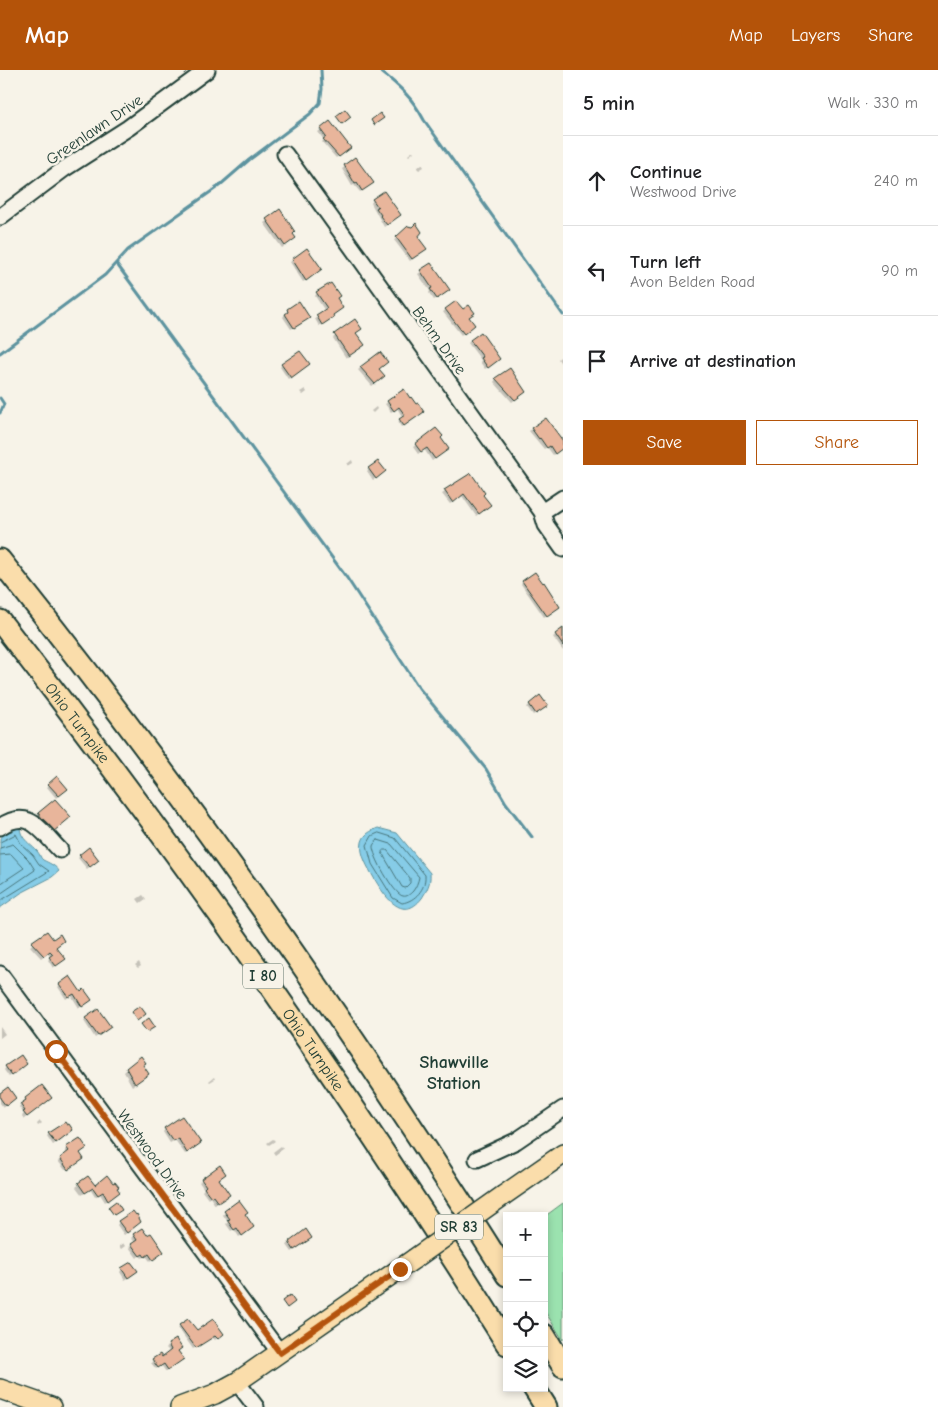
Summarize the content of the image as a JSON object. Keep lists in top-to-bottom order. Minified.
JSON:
{"streets":{"highway":["Ohio Turnpike","I 80"],"main road":["SR 83"],"street":["Greenlawn Drive","Behm Drive","Westwood Drive"]},"crossings":[["Westwood Drive","SR 83"]],"districts":["Shawville Station"],"page":{"header":"Map","nav":["Map","Layers","Share"],"heading":["5 min","Walk · 330 m"],"list":[["Continue","Westwood Drive","240 m"],["Turn left","Avon Belden Road","90 m"],"Arrive at destination"],"buttons":["Save","Share"],"map_buttons":["+","−"]}}
